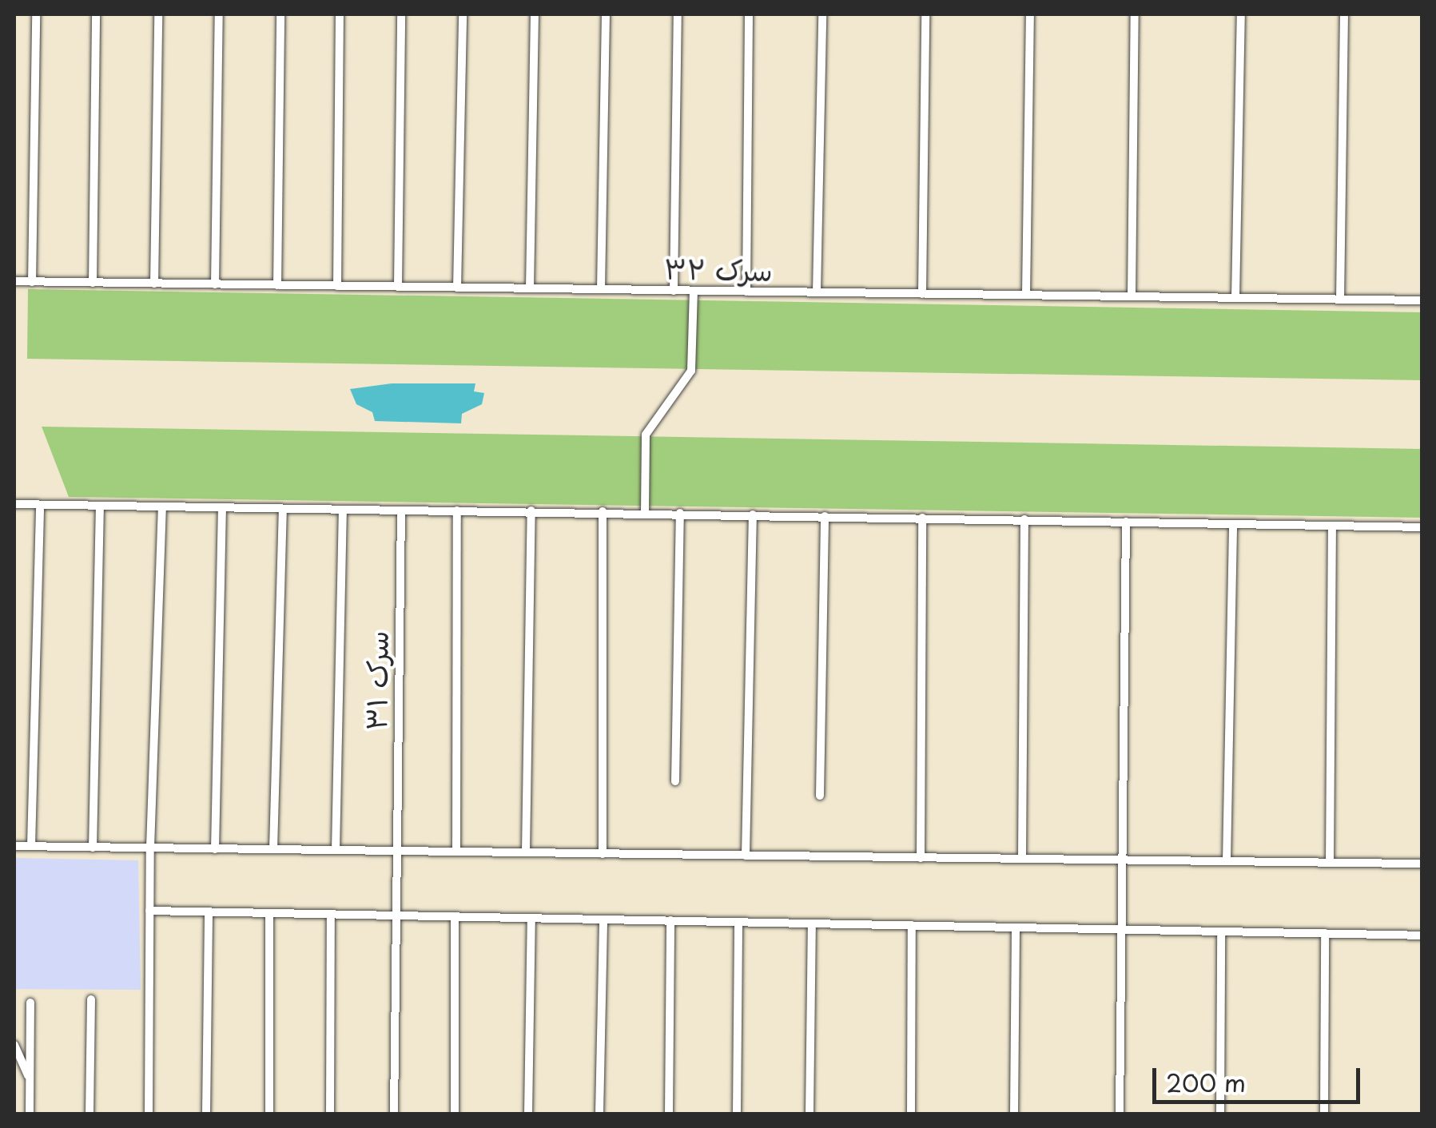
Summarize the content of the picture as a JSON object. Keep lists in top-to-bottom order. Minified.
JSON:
{"streets":{"street":["سرک ۳۲","سرک ۳۱"]},"scale_bar":"200 m"}
